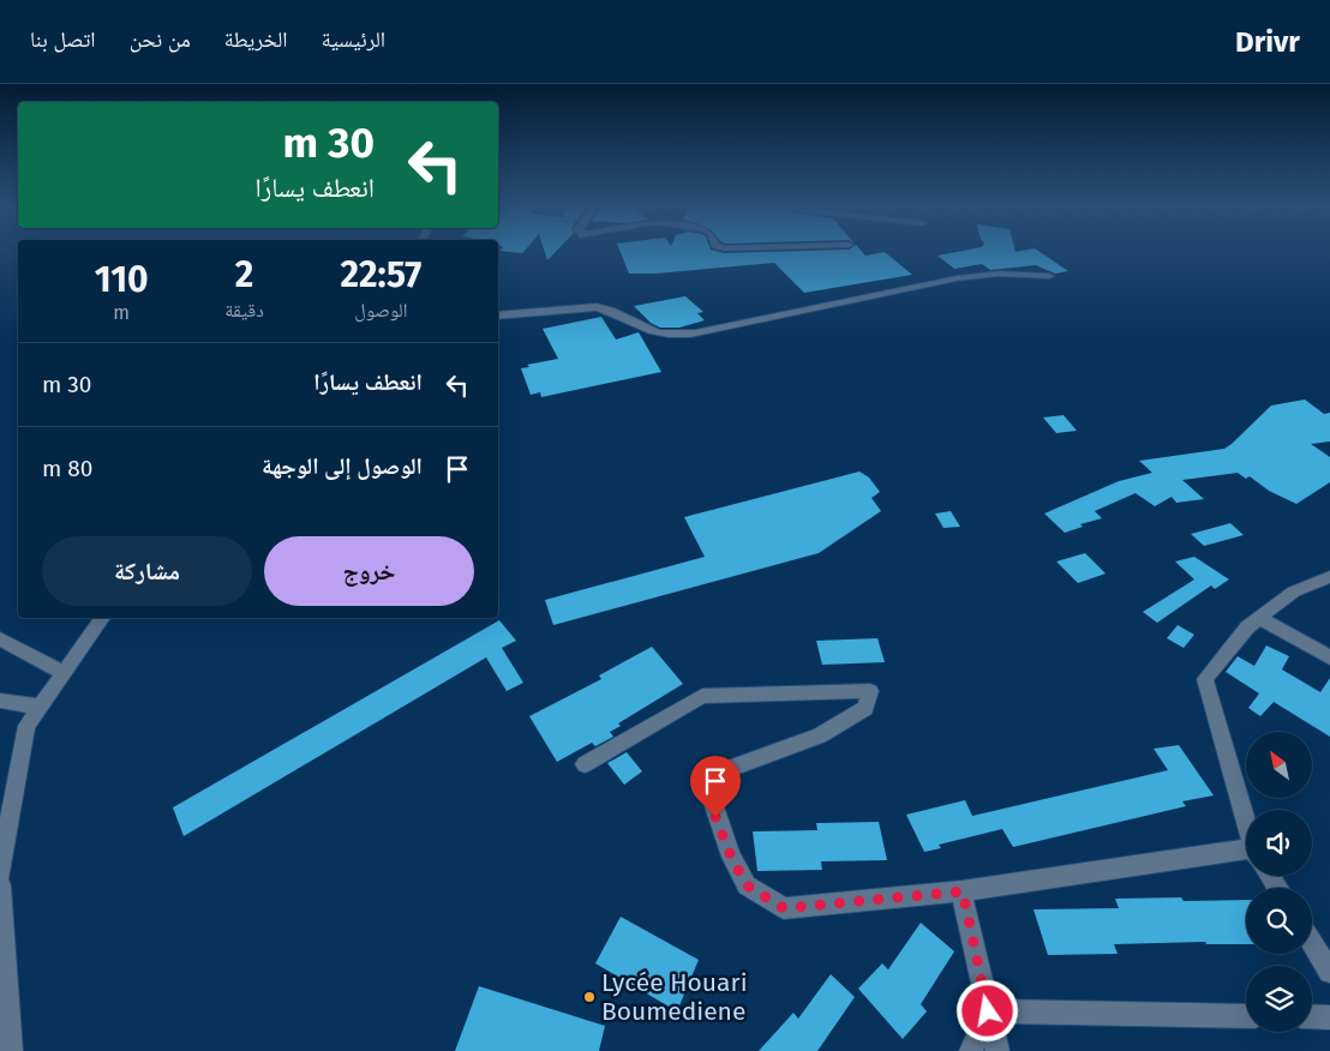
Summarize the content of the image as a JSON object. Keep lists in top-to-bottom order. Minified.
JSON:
{"places":["Lycée Houari Boumediene"],"north":"top left","page":{"header":"Drivr","nav":["الرئيسية","الخريطة","من نحن","اتصل بنا"],"turn":["30 m","انعطف يسارًا"],"eta":["22:57","الوصول","2","دقيقة","110","m"],"list":[{"name":"انعطف يسارًا","value":"30 m"},{"name":"الوصول إلى الوجهة","value":"80 m"}],"buttons":["خروج","مشاركة"]}}
